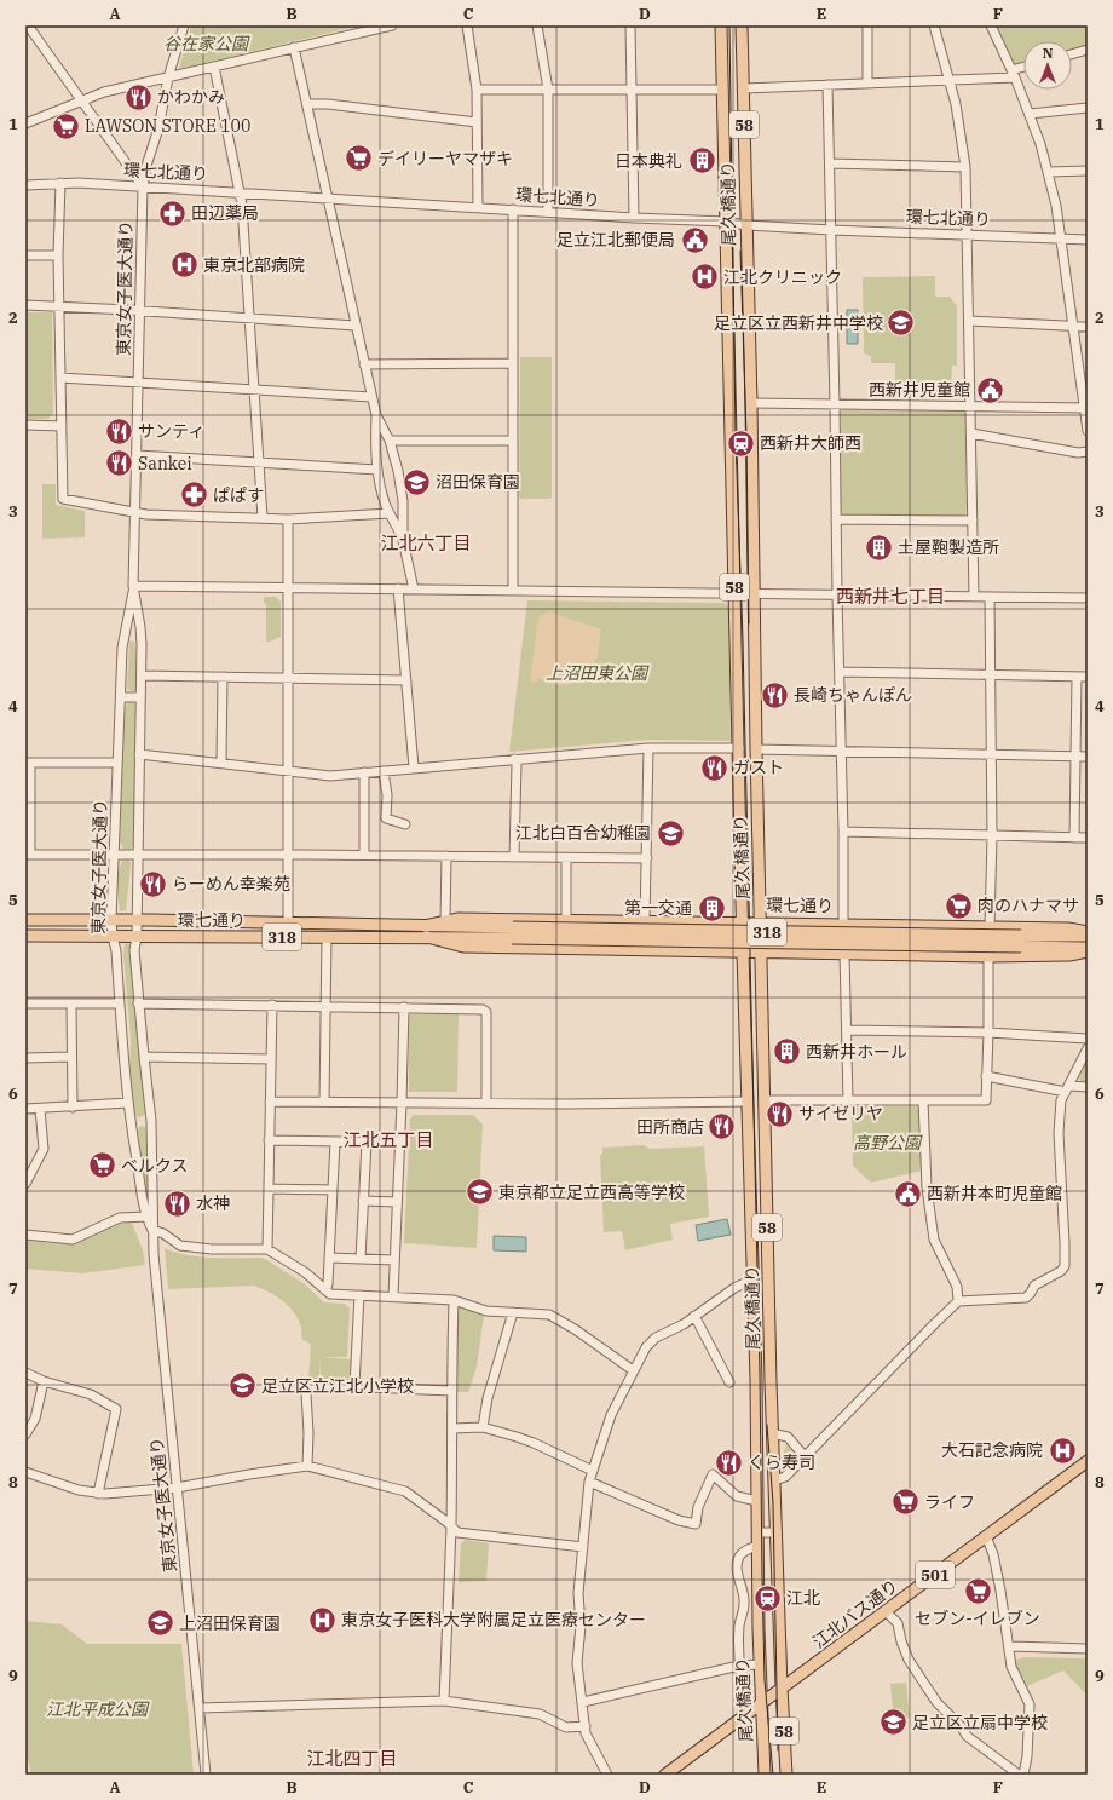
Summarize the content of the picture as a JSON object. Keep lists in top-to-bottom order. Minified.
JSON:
{"streets":{"main road":["58","尾久橋通り","環七通り","318","501","江北バス通り"],"street":["環七北通り","東京女子医大通り"]},"crossings":[["環七北通り","尾久橋通り"],["環七北通り","東京女子医大通り"],["尾久橋通り","環七通り"],["尾久橋通り","江北バス通り"],["東京女子医大通り","環七通り"]],"districts":["江北六丁目","西新井七丁目","江北五丁目","江北四丁目"],"parks":["谷在家公園","上沼田東公園","高野公園","江北平成公園"],"places":{"restaurant":["かわかみ","サンティ","Sankei","長崎ちゃんぽん","ガスト","らーめん幸楽苑","サイゼリヤ","田所商店","水神","くら寿司"],"supermarket":["LAWSON STORE 100","デイリーヤマザキ","肉のハナマサ","ベルクス","ライフ","セブン-イレブン"],"building":["日本典礼","土屋鞄製造所","第一交通","西新井ホール"],"pharmacy":["田辺薬局","ぱぱす"],"public building":["足立江北郵便局","西新井児童館","西新井本町児童館"],"hospital":["東京北部病院","江北クリニック","大石記念病院","東京女子医科大学附属足立医療センター"],"school or university":["足立区立西新井中学校","沼田保育園","江北白百合幼稚園","東京都立足立西高等学校","足立区立江北小学校","上沼田保育園","足立区立扇中学校"],"station":["西新井大師西","江北"]},"north":"top","grid":{"columns":["A","B","C","D","E","F"],"rows":["1","2","3","4","5","6","7","8","9"]}}
